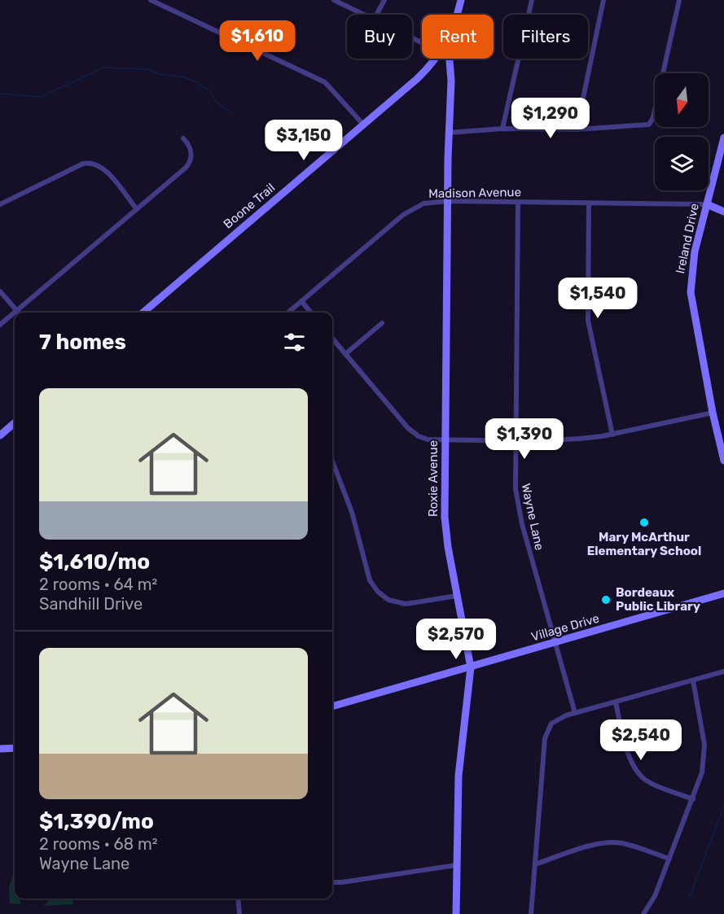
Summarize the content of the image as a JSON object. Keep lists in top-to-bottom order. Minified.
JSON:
{"streets":{"street":["Madison Avenue","Boone Trail","Ireland Drive","Roxie Avenue","Wayne Lane","Village Drive"]},"crossings":[["Madison Avenue","Ireland Drive"],["Madison Avenue","Roxie Avenue"],["Madison Avenue","Wayne Lane"],["Roxie Avenue","Village Drive"],["Wayne Lane","Village Drive"]],"places":["Mary McArthur Elementary School","Bordeaux Public Library"],"north":"bottom","page":{"chip":["Buy","Rent","Filters"],"price":["$1,610","$1,290","$3,150","$1,540","$1,390","$2,570","$2,540"],"heading":"7 homes","list":[{"name":"$1,610/mo","note":"2 rooms · 64 m² · Sandhill Drive"},{"name":"$1,390/mo","note":"2 rooms · 68 m² · Wayne Lane"}]}}
